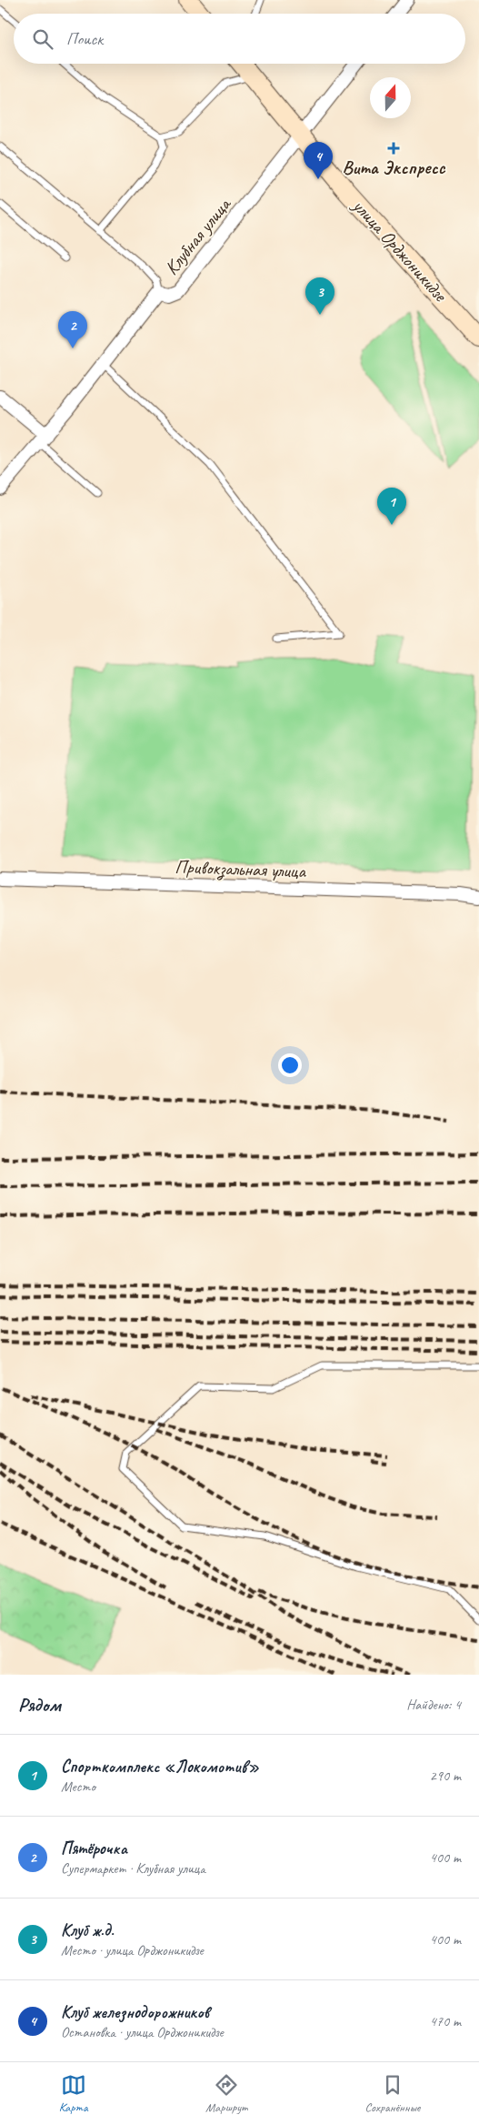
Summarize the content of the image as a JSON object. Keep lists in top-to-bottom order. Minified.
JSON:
{"streets":{"street":["Клубная улица","улица Орджоникидзе","Привокзальная улица"]},"crossings":[["Клубная улица","улица Орджоникидзе"]],"places":{"health":["Вита Экспресс"]},"north":"top","page":{"search":"Поиск","pins":["4","3","2","1"],"heading":["Рядом","Найдено: 4"],"list":[{"mark":"1","name":"Спорткомплекс «Локомотив»","note":"Место","value":"290 m"},{"mark":"2","name":"Пятёрочка","note":"Супермаркет · Клубная улица","value":"400 m"},{"mark":"3","name":"Клуб ж.д.","note":"Место · улица Орджоникидзе","value":"400 m"},{"mark":"4","name":"Клуб железнодорожников","note":"Остановка · улица Орджоникидзе","value":"470 m"}],"nav":["Карта","Маршрут","Сохранённые"]}}
